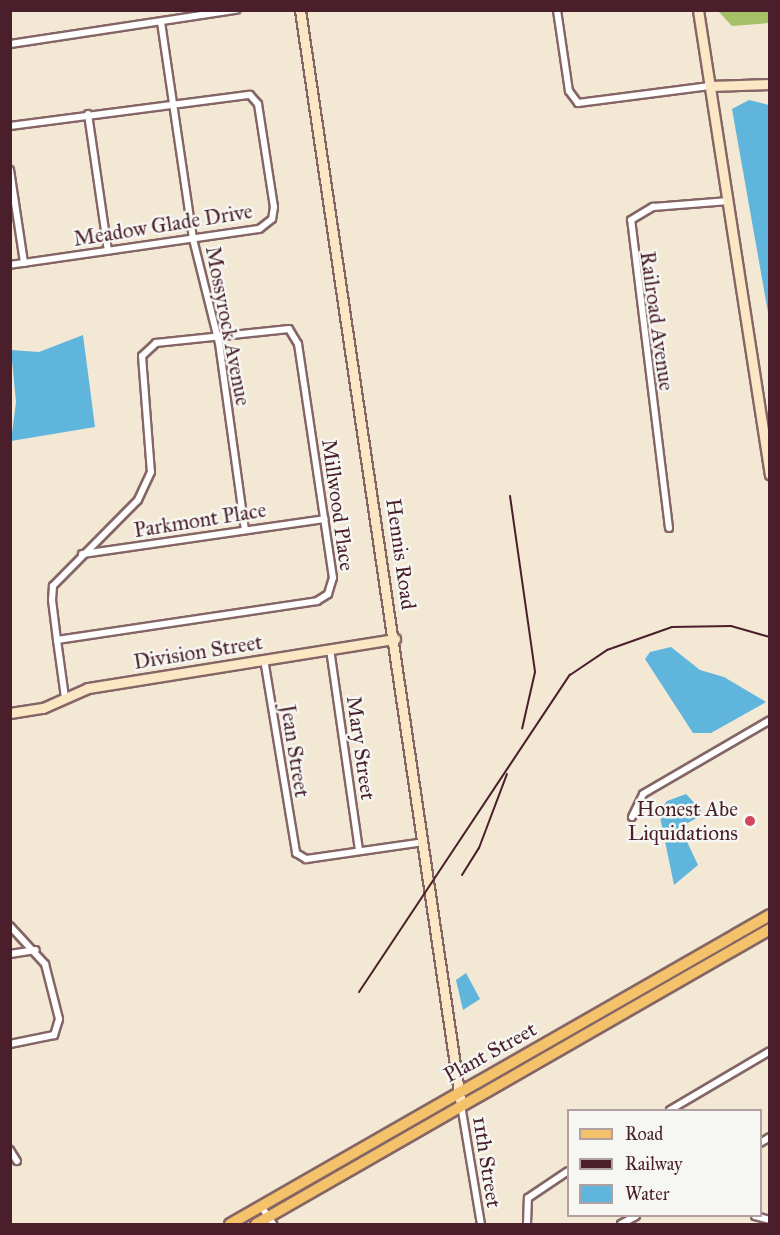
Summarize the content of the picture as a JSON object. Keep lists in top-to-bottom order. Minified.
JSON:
{"streets":{"main road":["Plant Street"],"street":["Meadow Glade Drive","Railroad Avenue","Mossyrock Avenue","Millwood Place","Parkmont Place","Hennis Road","Division Street","Mary Street","Jean Street","11th Street"]},"crossings":[["Meadow Glade Drive","Mossyrock Avenue"],["Mossyrock Avenue","Millwood Place"],["Mossyrock Avenue","Parkmont Place"],["Millwood Place","Parkmont Place"],["Hennis Road","Division Street"],["Hennis Road","Plant Street"],["Hennis Road","11th Street"],["Division Street","Mary Street"],["Division Street","Jean Street"],["Mary Street","Jean Street"],["Plant Street","11th Street"]],"places":["Honest Abe Liquidations"],"legend":["Road","Railway","Water"]}
